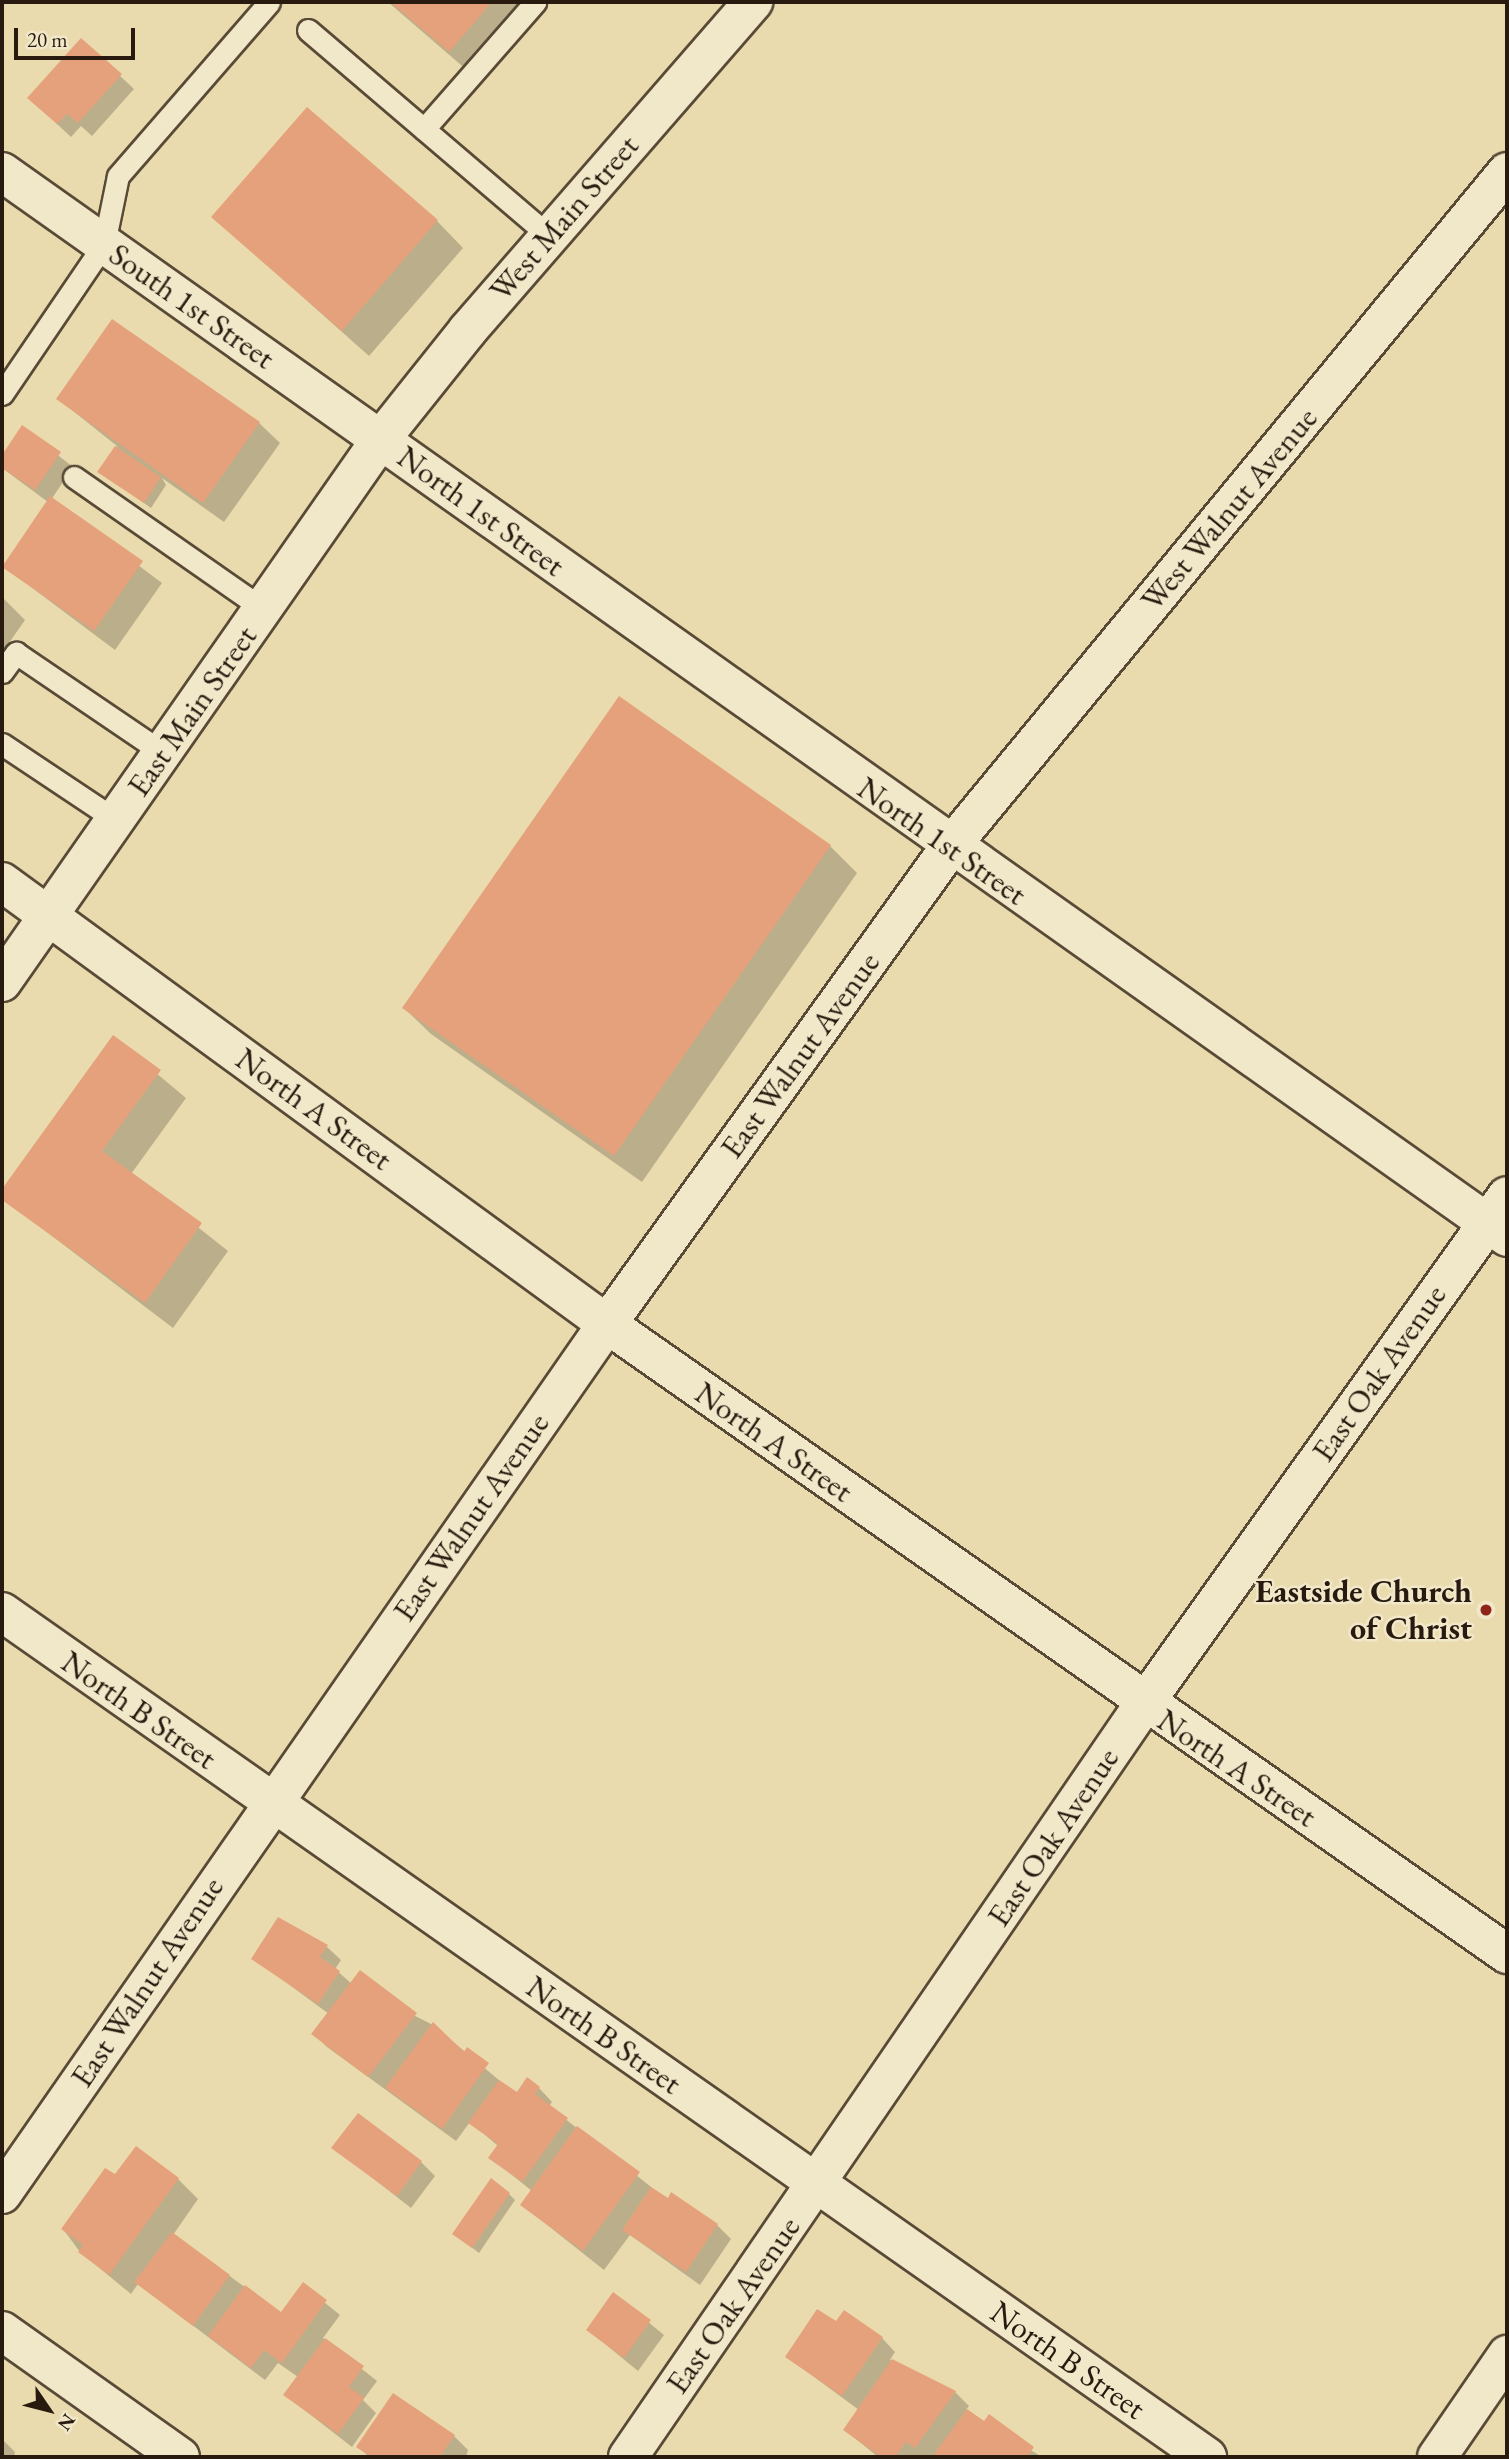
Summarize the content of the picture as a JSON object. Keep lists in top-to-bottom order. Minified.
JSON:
{"streets":{"street":["West Main Street","South 1st Street","West Walnut Avenue","North 1st Street","East Main Street","East Walnut Avenue","North A Street","East Oak Avenue","North B Street"]},"crossings":[["West Main Street","South 1st Street"],["West Main Street","North 1st Street"],["West Main Street","East Main Street"],["South 1st Street","North 1st Street"],["South 1st Street","East Main Street"],["West Walnut Avenue","North 1st Street"],["West Walnut Avenue","East Walnut Avenue"],["North 1st Street","East Main Street"],["North 1st Street","East Walnut Avenue"],["North 1st Street","East Oak Avenue"],["East Main Street","North A Street"],["East Walnut Avenue","North A Street"],["East Walnut Avenue","North B Street"],["North A Street","East Oak Avenue"],["East Oak Avenue","North B Street"]],"places":["Eastside Church of Christ"],"scale_bar":"20 m","north":"bottom right"}
